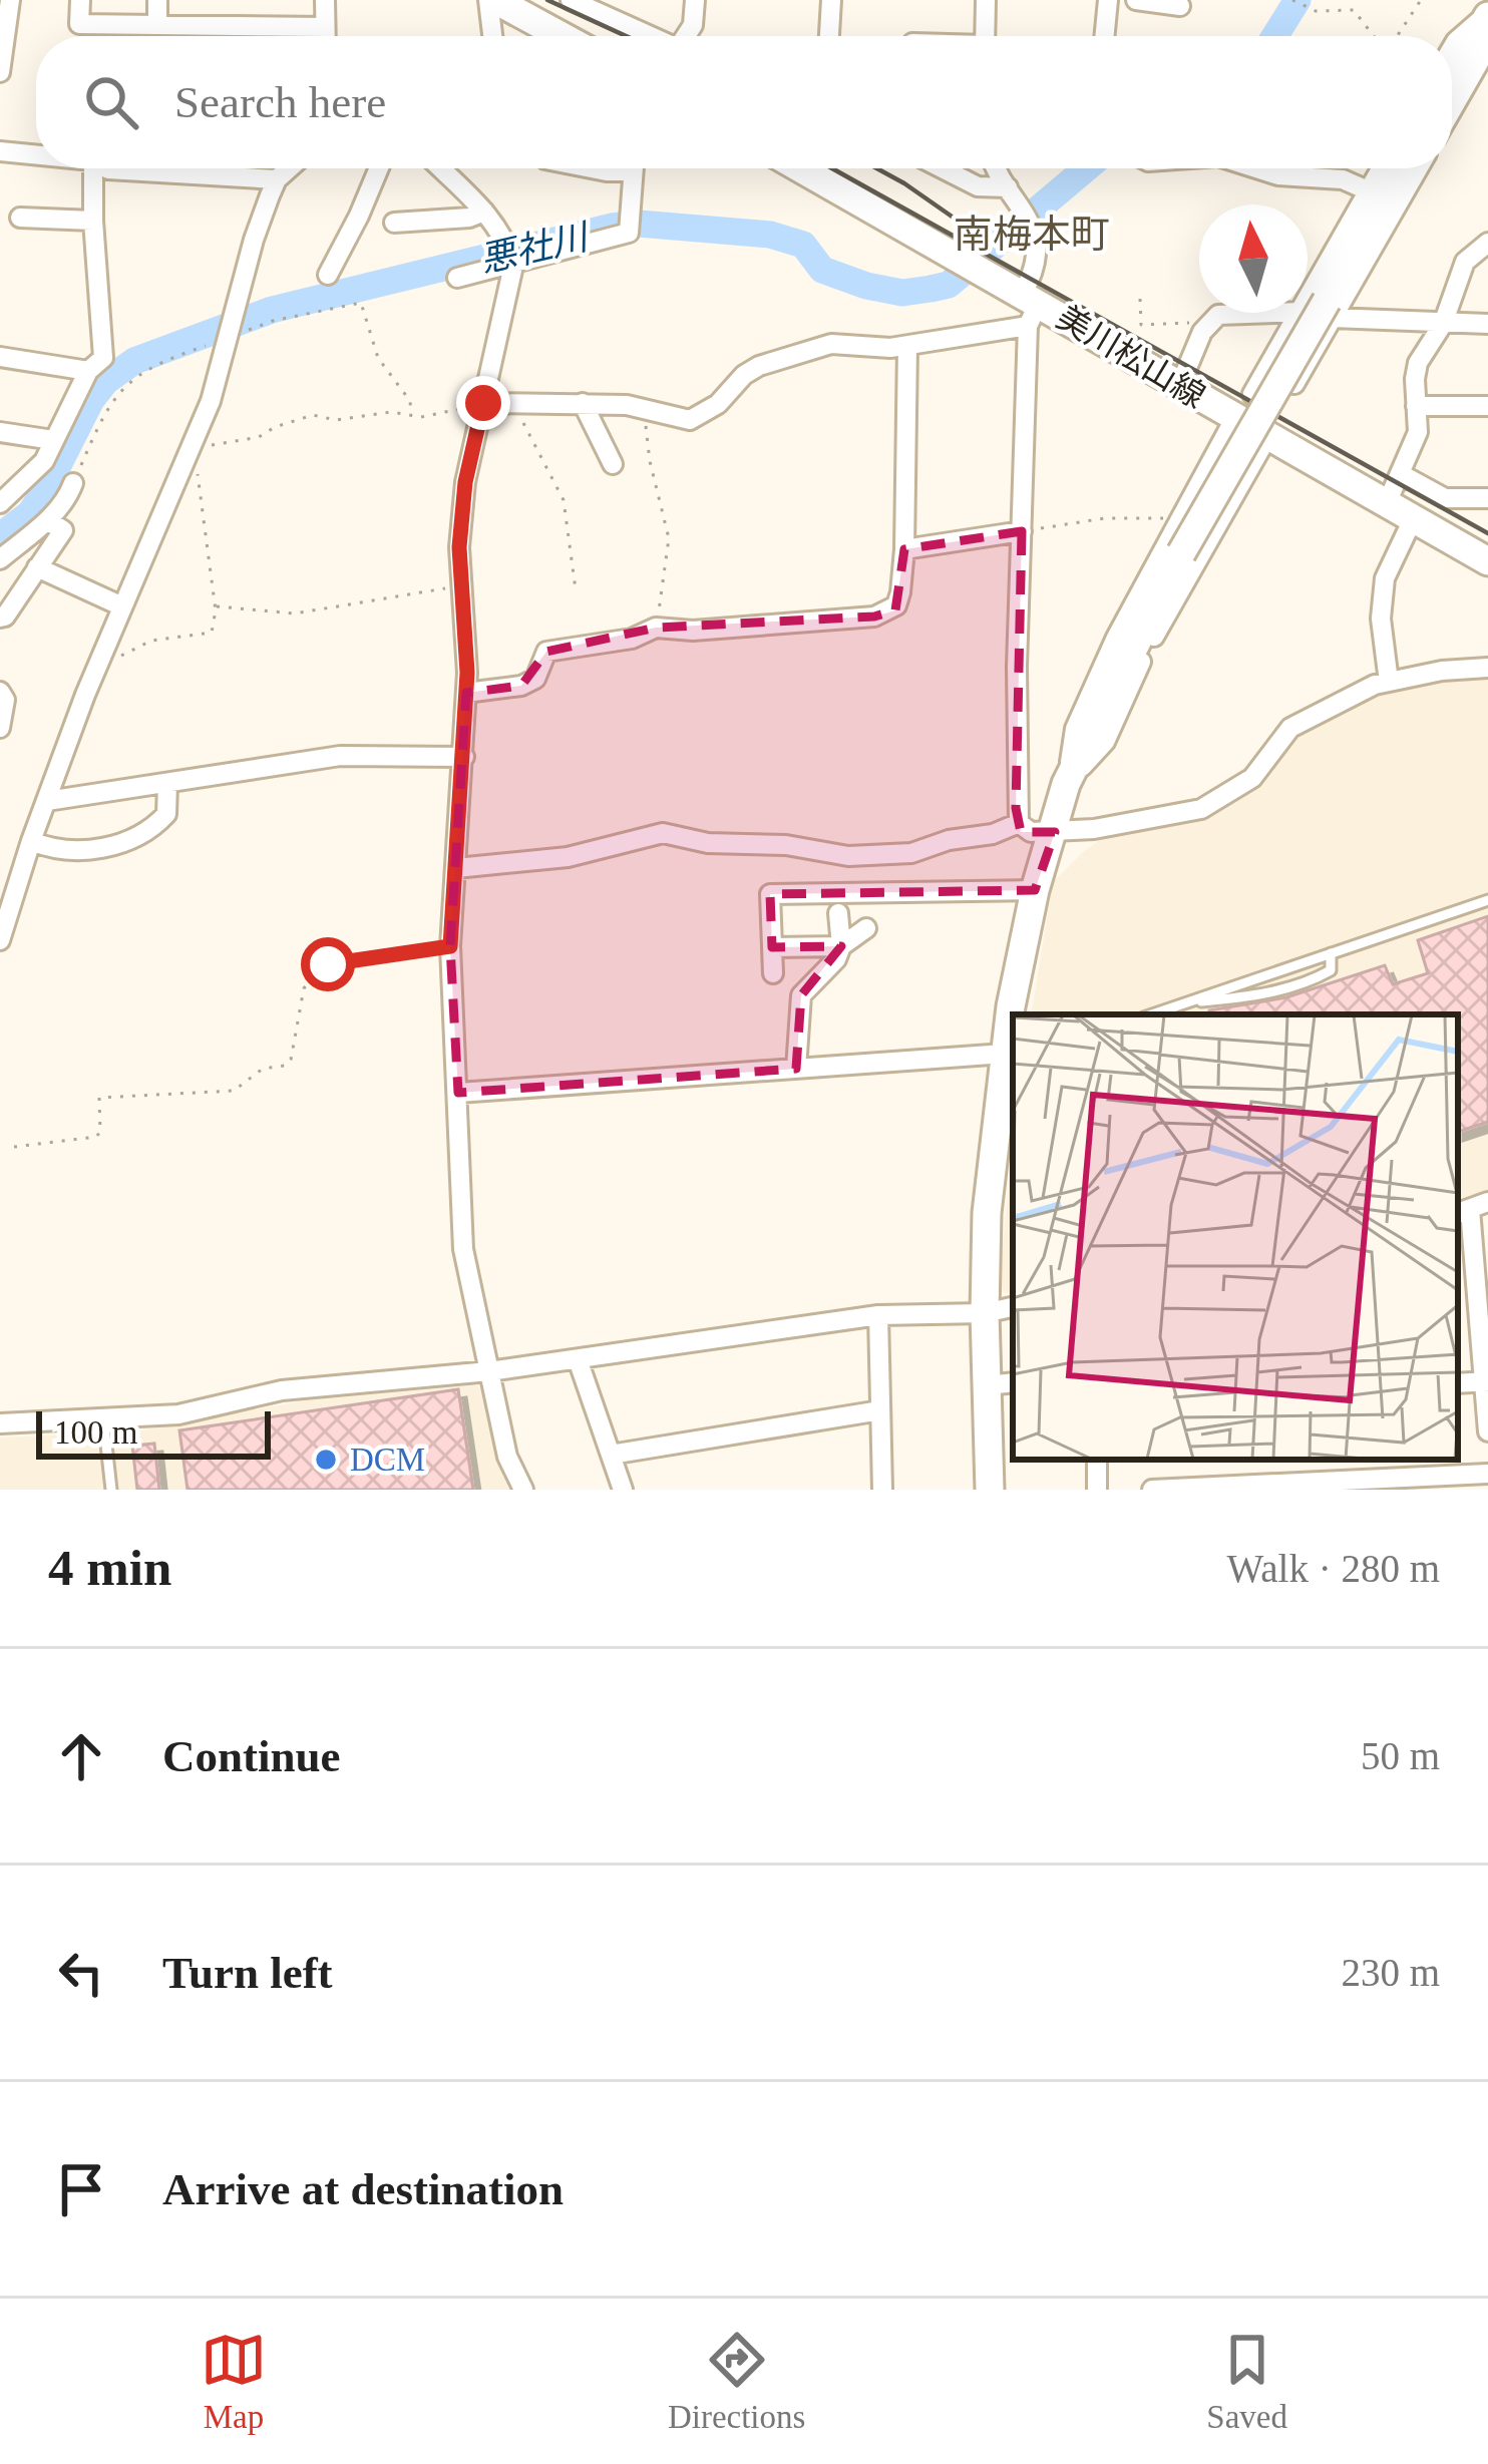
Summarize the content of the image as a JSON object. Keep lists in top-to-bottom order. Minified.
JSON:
{"streets":{"street":["美川松山線"]},"districts":["南梅本町"],"water":["悪社川"],"places":["DCM"],"scale_bar":"100 m","north":"top","page":{"search":"Search here","scale":"100 m","heading":["4 min","Walk · 280 m"],"list":[["Continue","50 m"],["Turn left","230 m"],"Arrive at destination"],"nav":["Map","Directions","Saved"]}}
